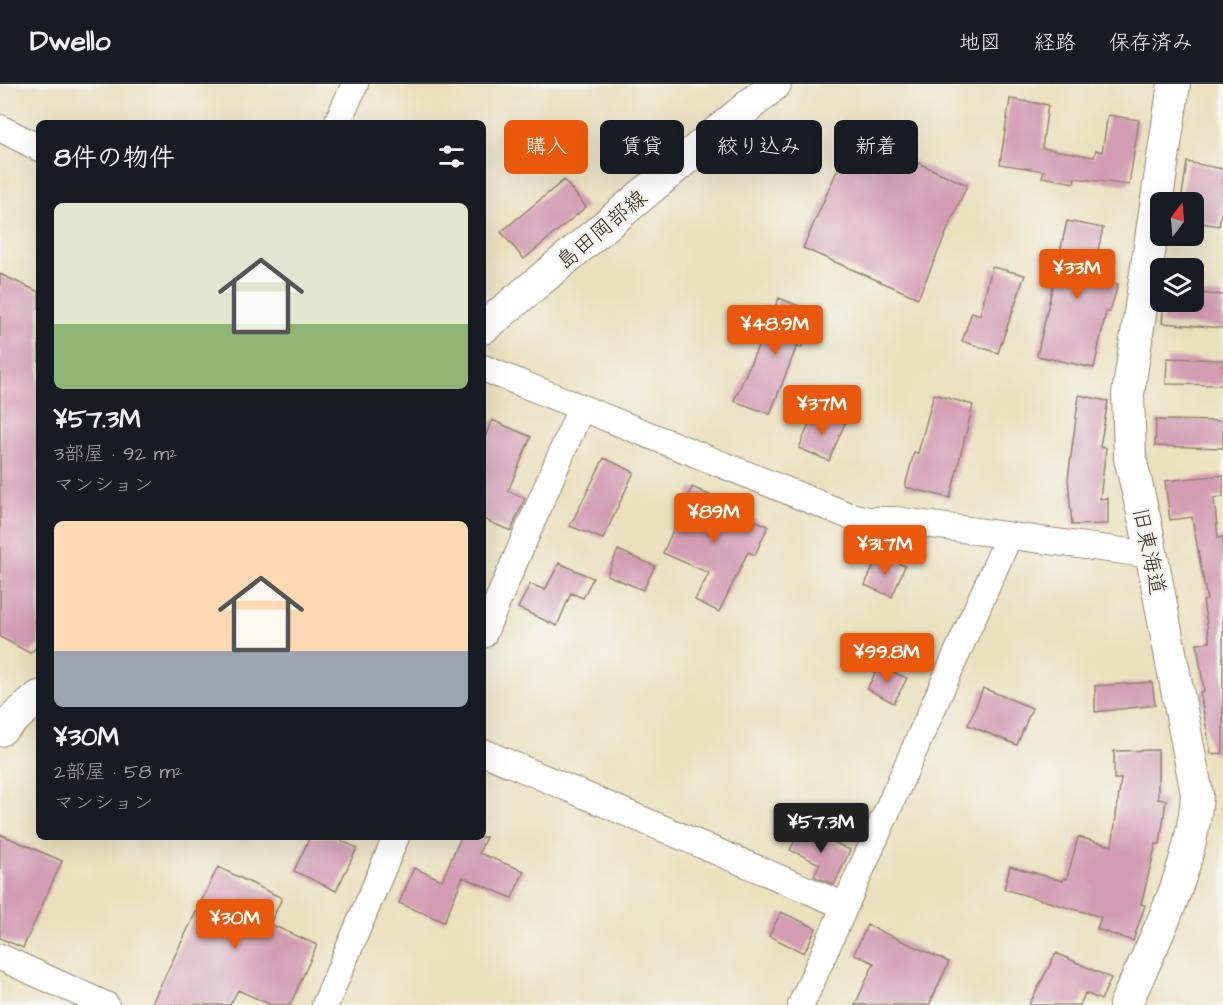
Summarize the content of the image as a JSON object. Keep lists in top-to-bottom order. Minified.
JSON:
{"streets":{"main road":["島田岡部線","旧東海道"]},"north":"top","page":{"header":"Dwello","nav":["地図","経路","保存済み"],"chip":["購入","賃貸","絞り込み","新着"],"heading":"8件の物件","list":[{"name":"¥57.3M","note":"3部屋 · 92 m² · マンション"},{"name":"¥30M","note":"2部屋 · 58 m² · マンション"}],"price":["¥33M","¥48.9M","¥37M","¥89M","¥31.7M","¥99.8M","¥57.3M","¥30M"]}}
